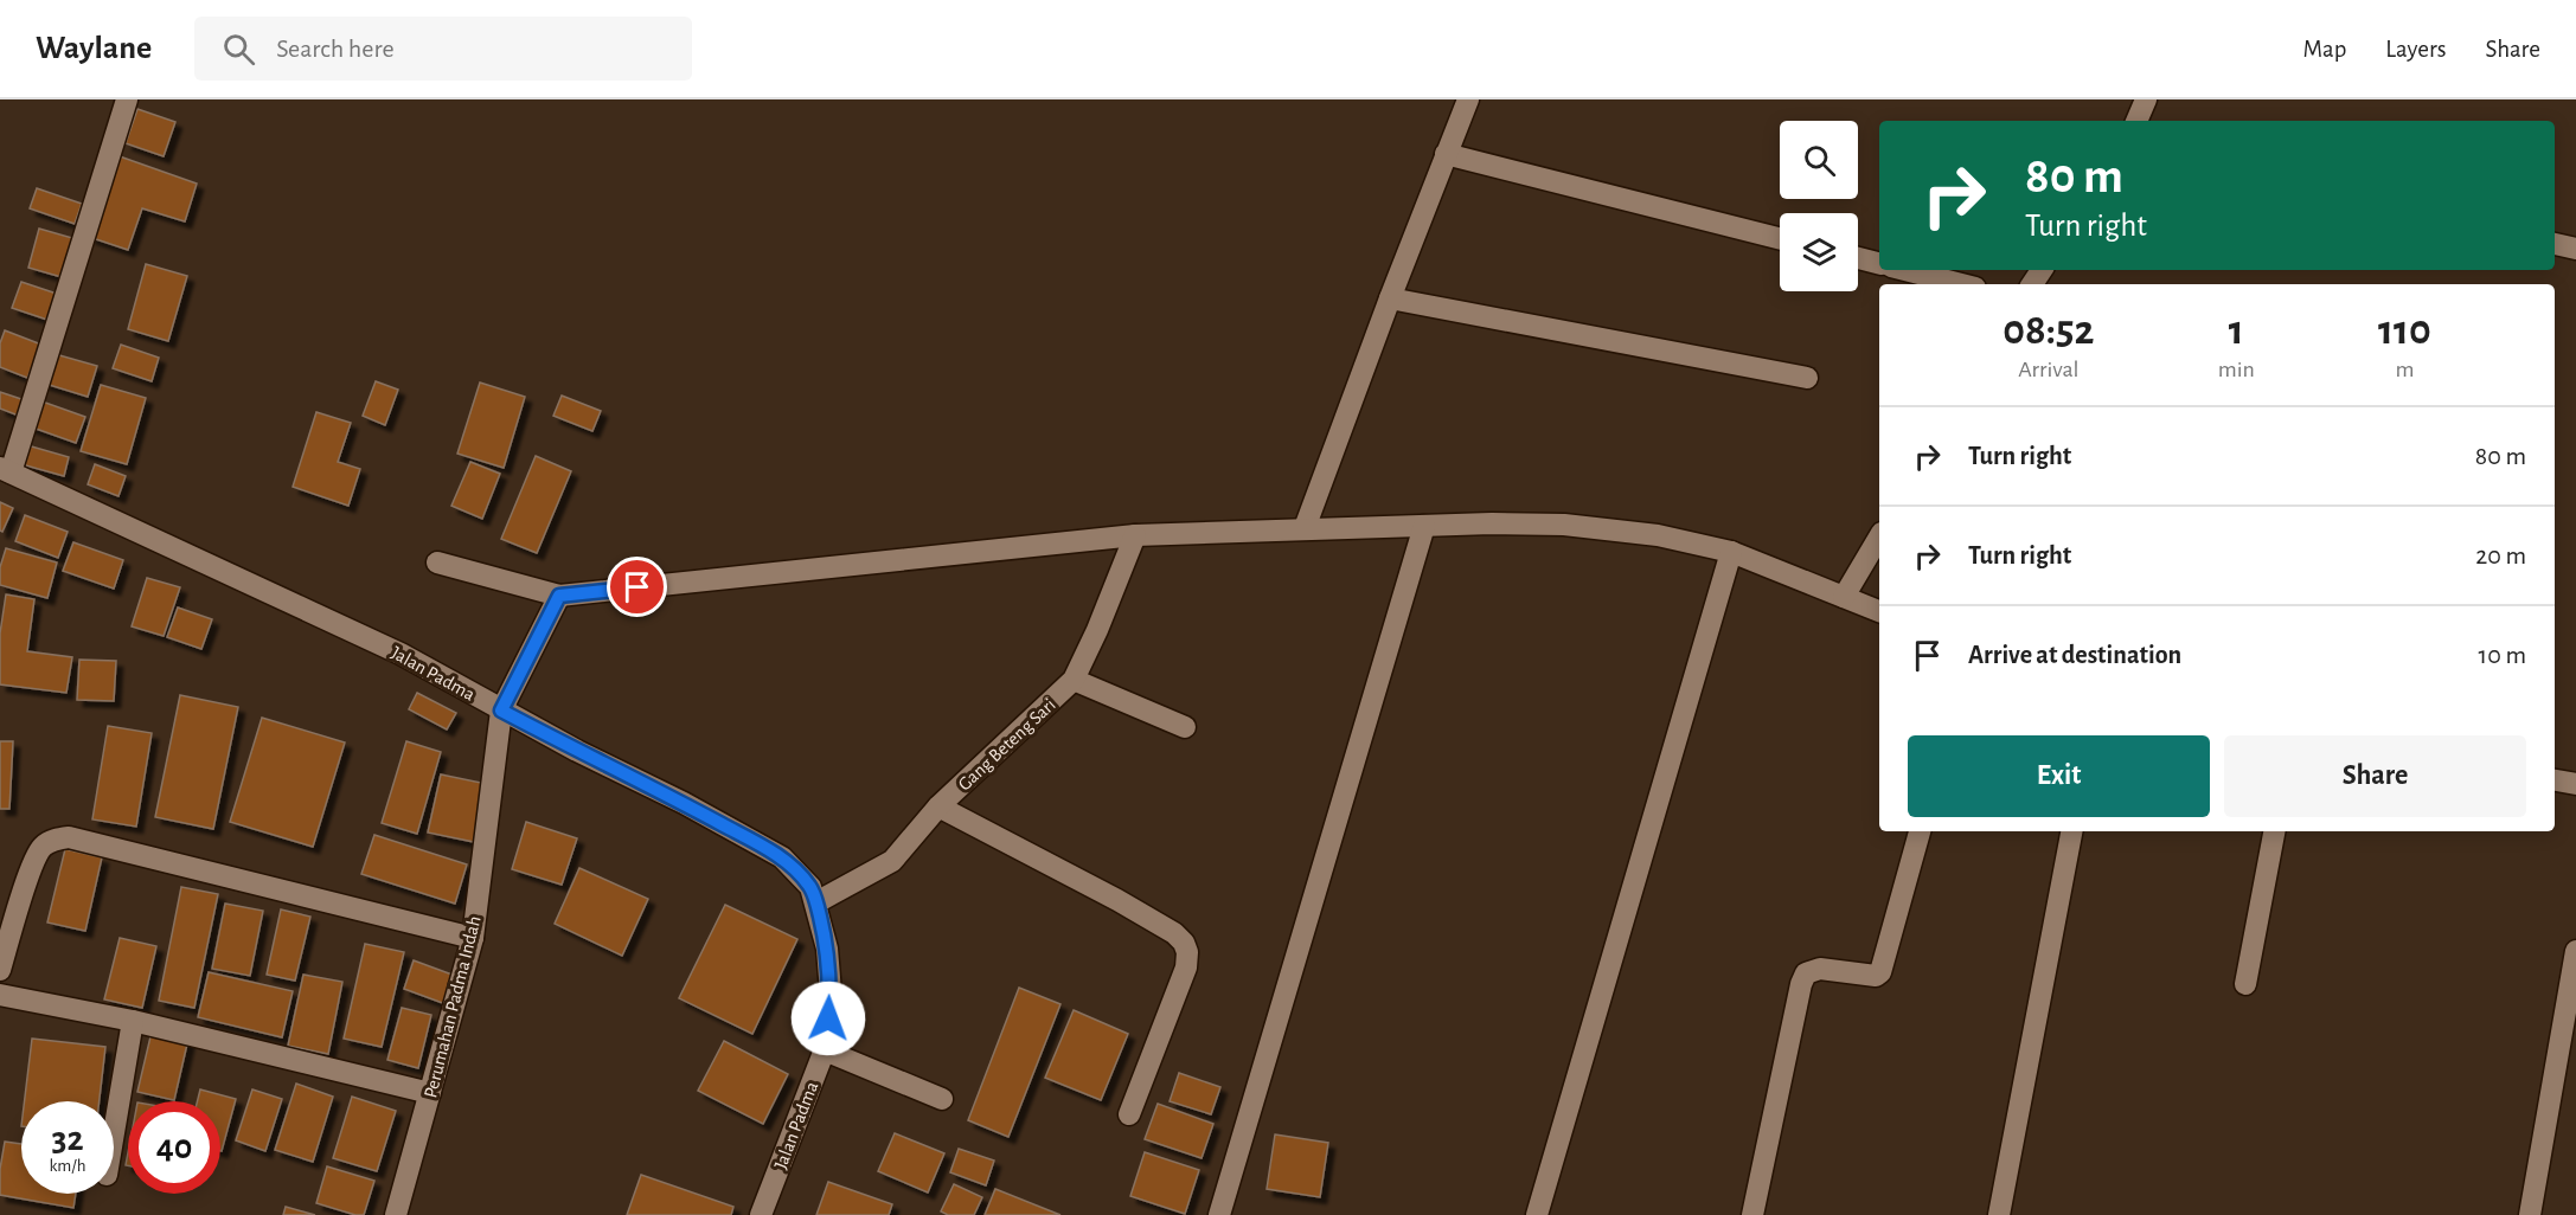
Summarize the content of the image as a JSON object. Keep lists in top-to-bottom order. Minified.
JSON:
{"streets":{"street":["Jalan Padma","Gang Beteng Sari","Perumahan Padma Indah"]},"crossings":[["Jalan Padma","Gang Beteng Sari"],["Jalan Padma","Perumahan Padma Indah"]],"page":{"header":"Waylane","search":"Search here","nav":["Map","Layers","Share"],"turn":["80 m","Turn right"],"eta":["08:52","Arrival","1","min","110","m"],"list":[{"name":"Turn right","value":"80 m"},{"name":"Turn right","value":"20 m"},{"name":"Arrive at destination","value":"10 m"}],"buttons":["Exit","Share"],"speed":"32 km/h","limit":"40"}}
